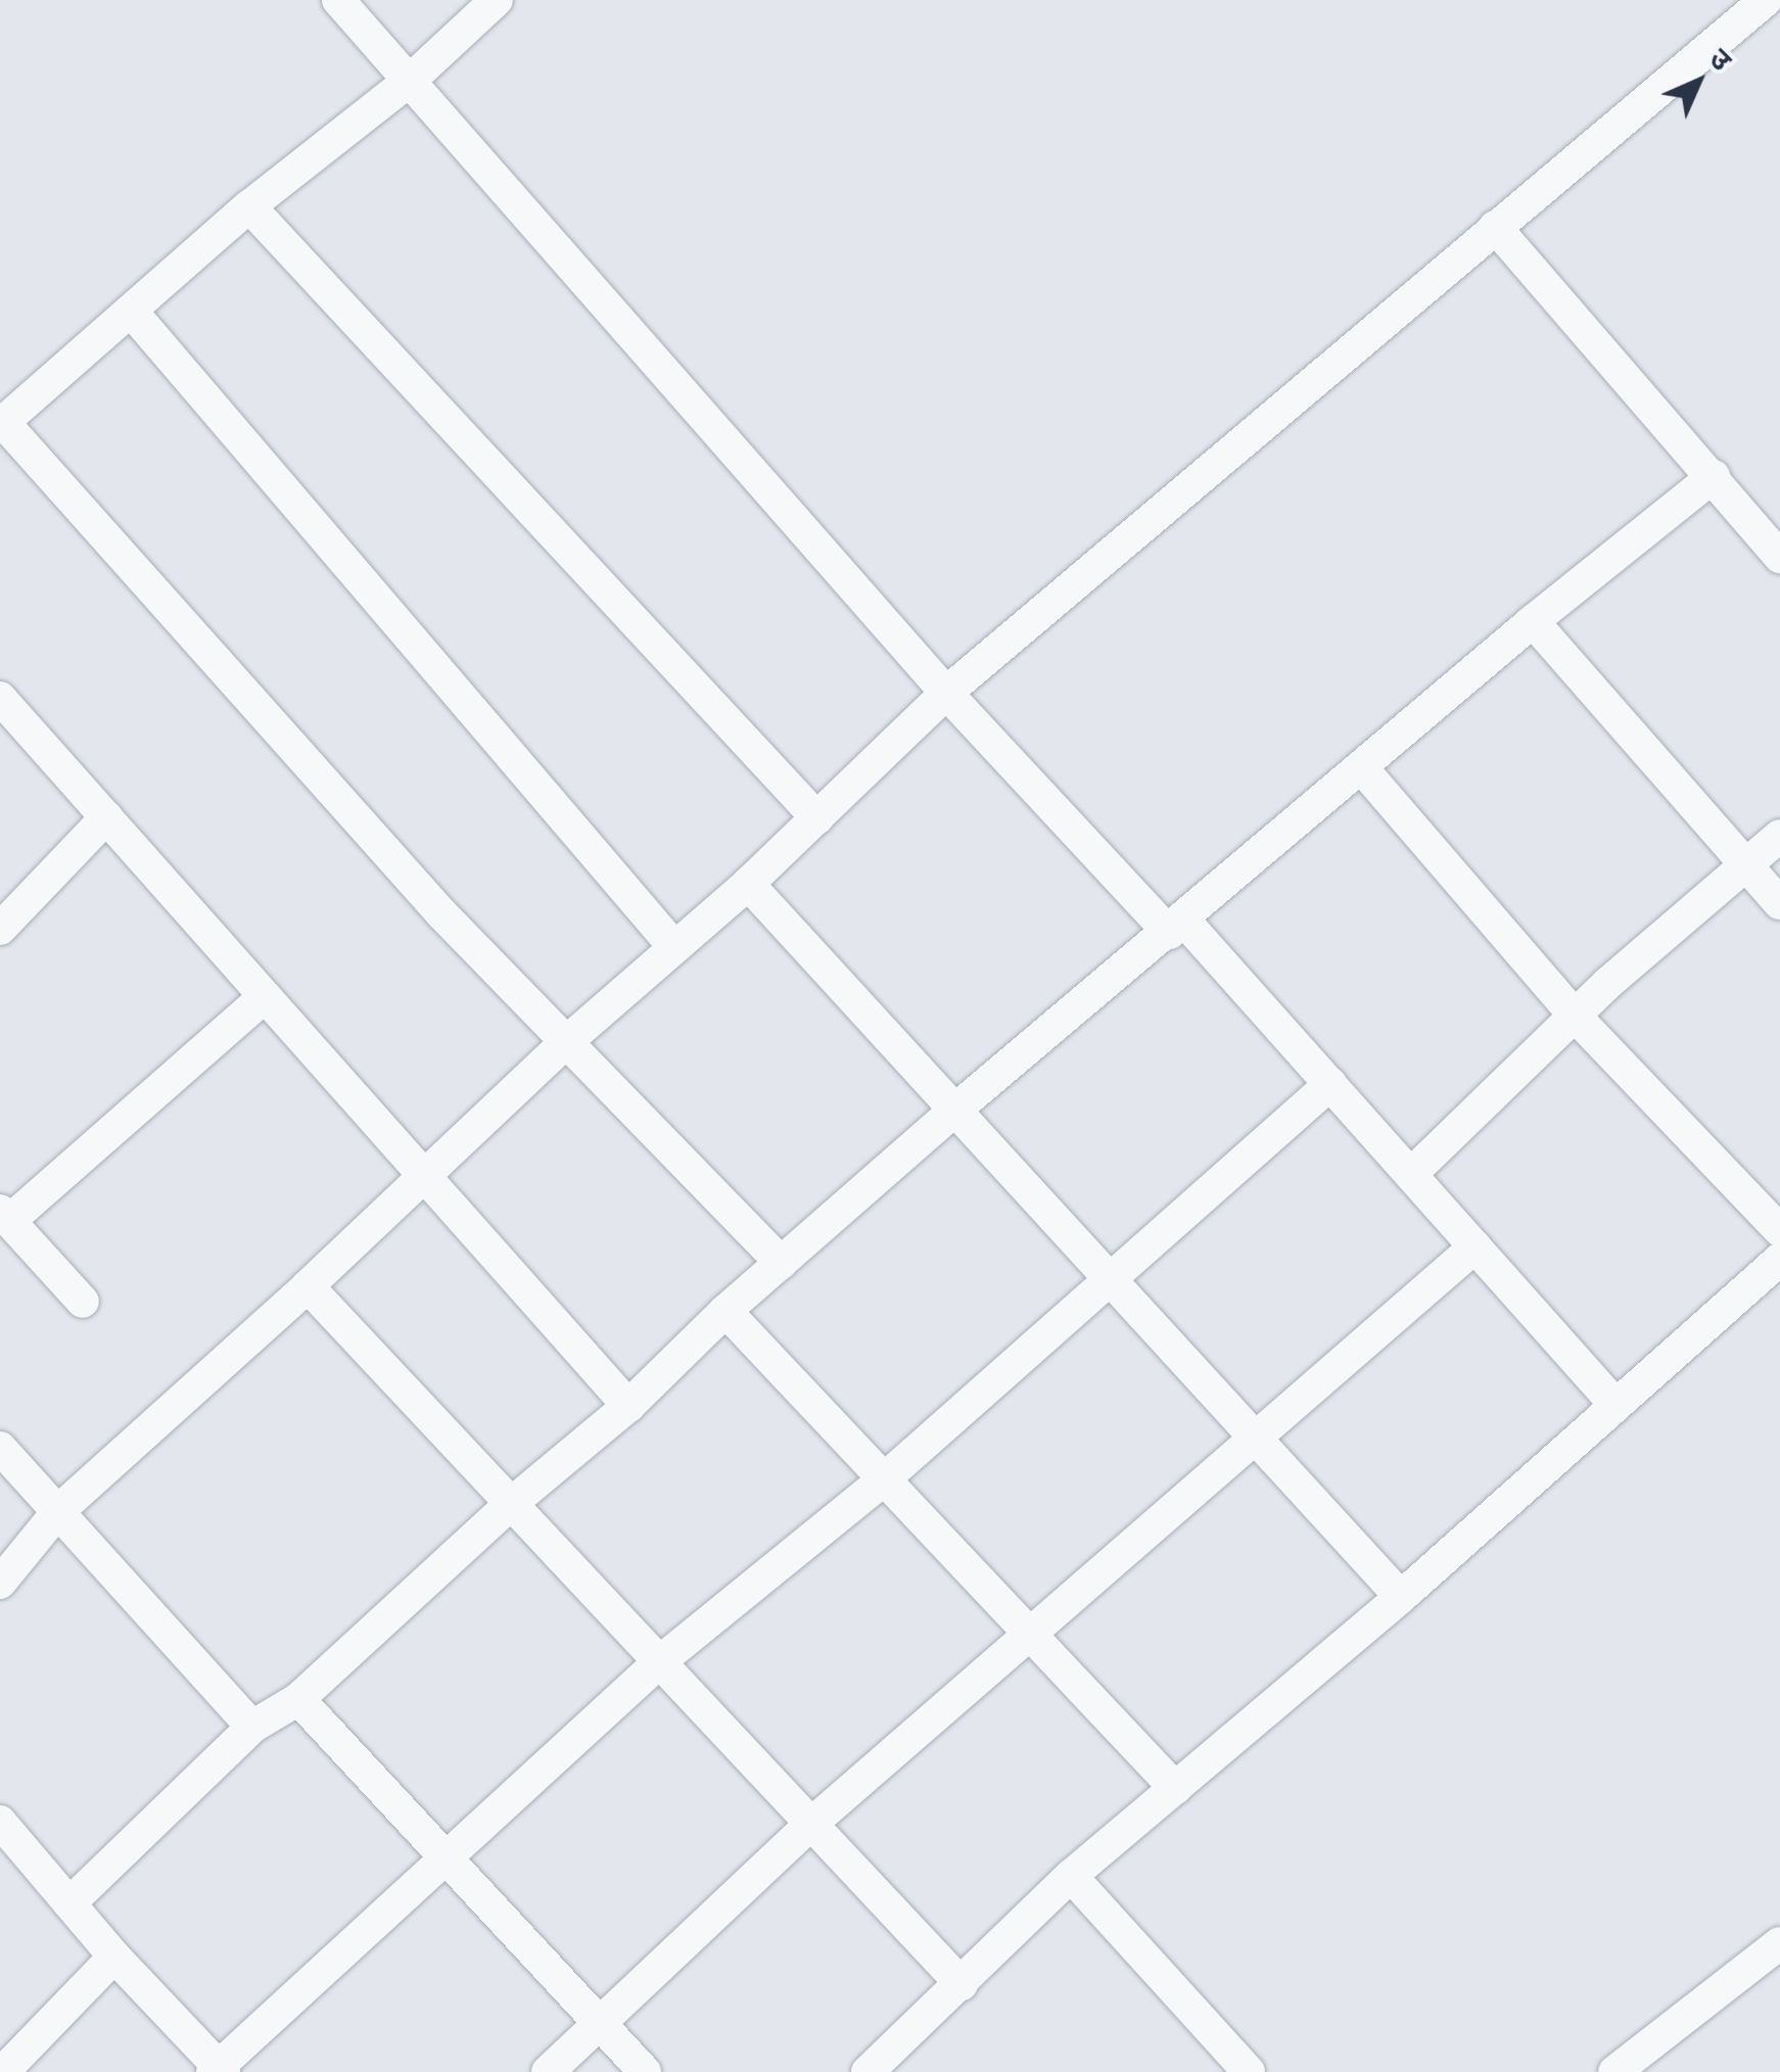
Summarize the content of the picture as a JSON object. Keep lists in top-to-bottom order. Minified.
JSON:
{"north":"top right"}
